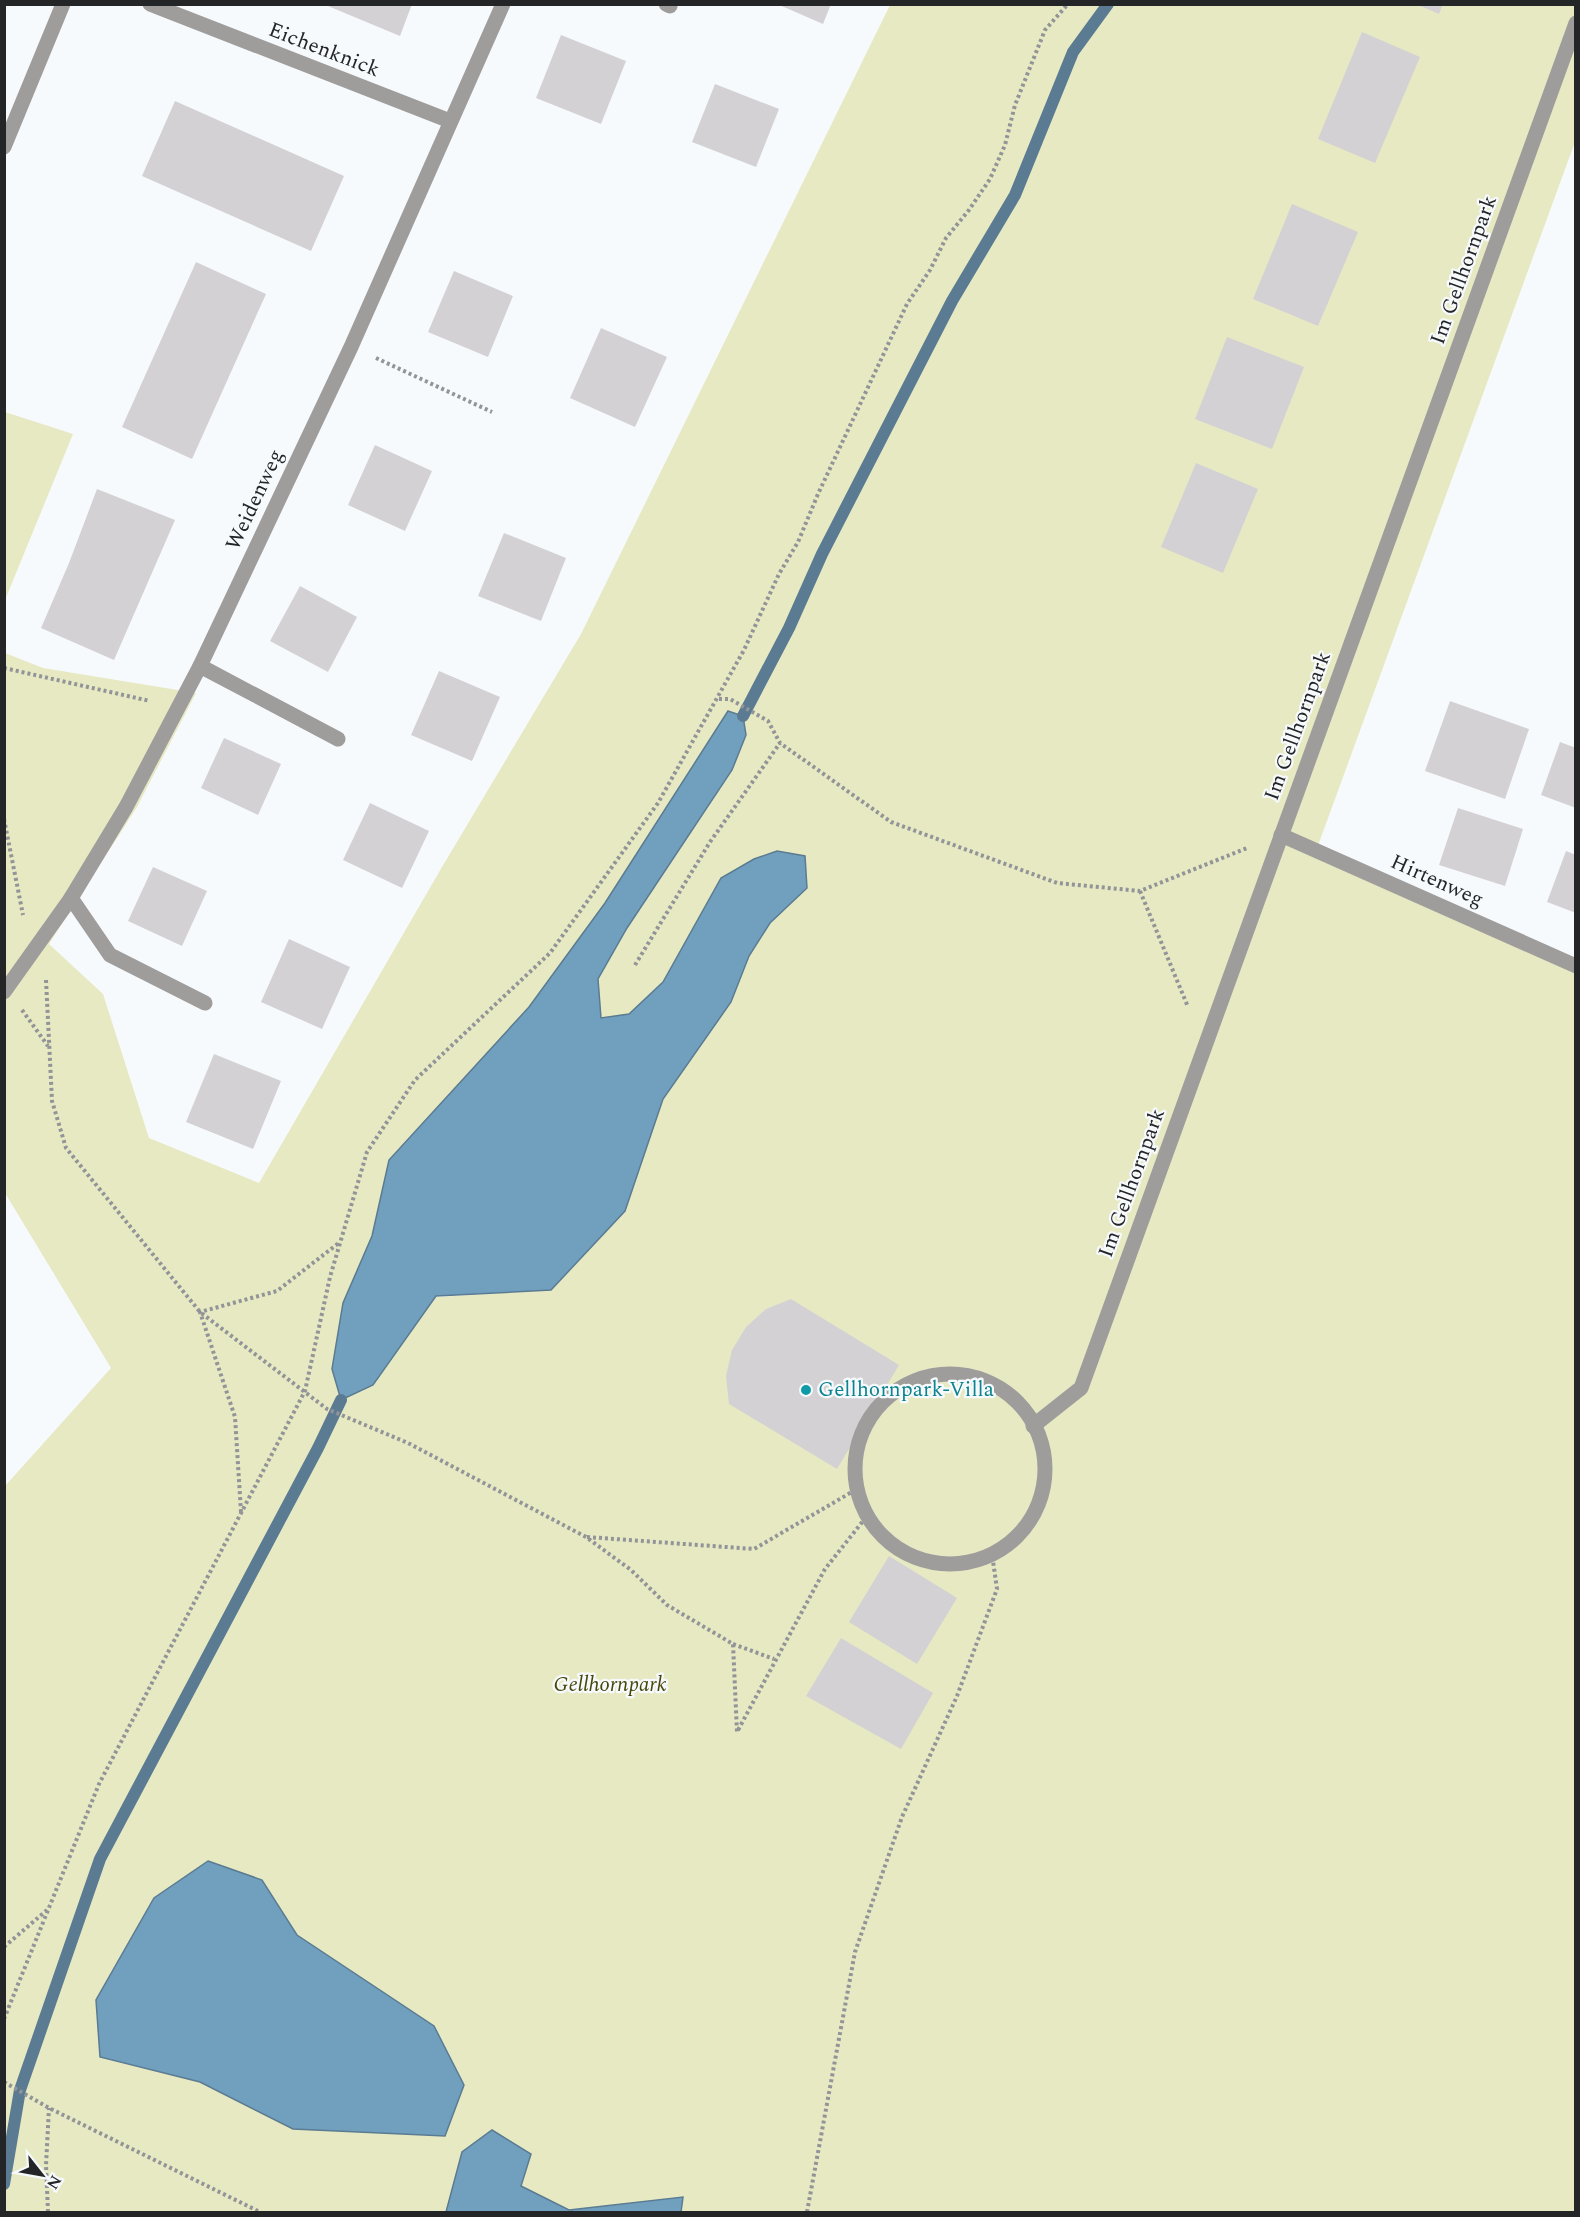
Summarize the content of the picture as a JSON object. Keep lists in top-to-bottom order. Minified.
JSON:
{"streets":{"street":["Eichenknick","Im Gellhornpark","Weidenweg","Hirtenweg"]},"crossings":[["Eichenknick","Weidenweg"],["Im Gellhornpark","Hirtenweg"]],"parks":["Gellhornpark"],"places":["Gellhornpark-Villa"],"north":"bottom right"}
